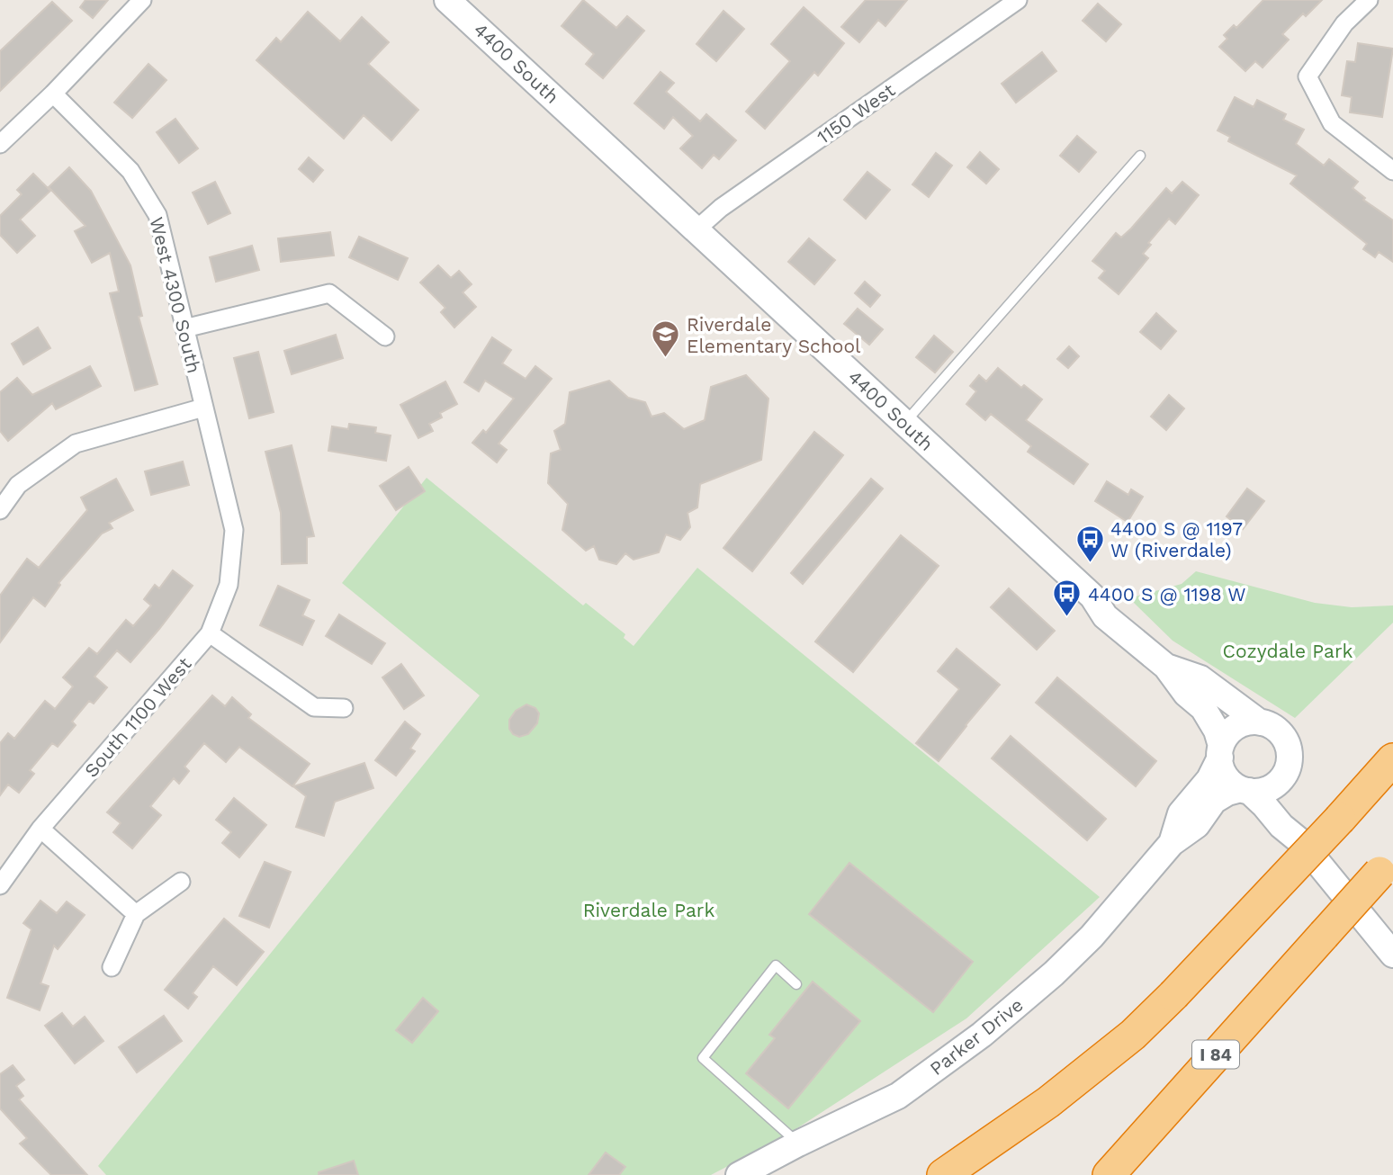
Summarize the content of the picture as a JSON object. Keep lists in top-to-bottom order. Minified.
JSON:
{"streets":{"highway":["I 84"],"street":["4400 South","1150 West","West 4300 South","South 1100 West","Parker Drive"]},"crossings":[["4400 South","1150 West"],["West 4300 South","South 1100 West"]],"parks":["Cozydale Park","Riverdale Park"],"places":{"school or university":["Riverdale Elementary School"],"bus stop":["4400 S @ 1197 W (Riverdale)","4400 S @ 1198 W"]}}
